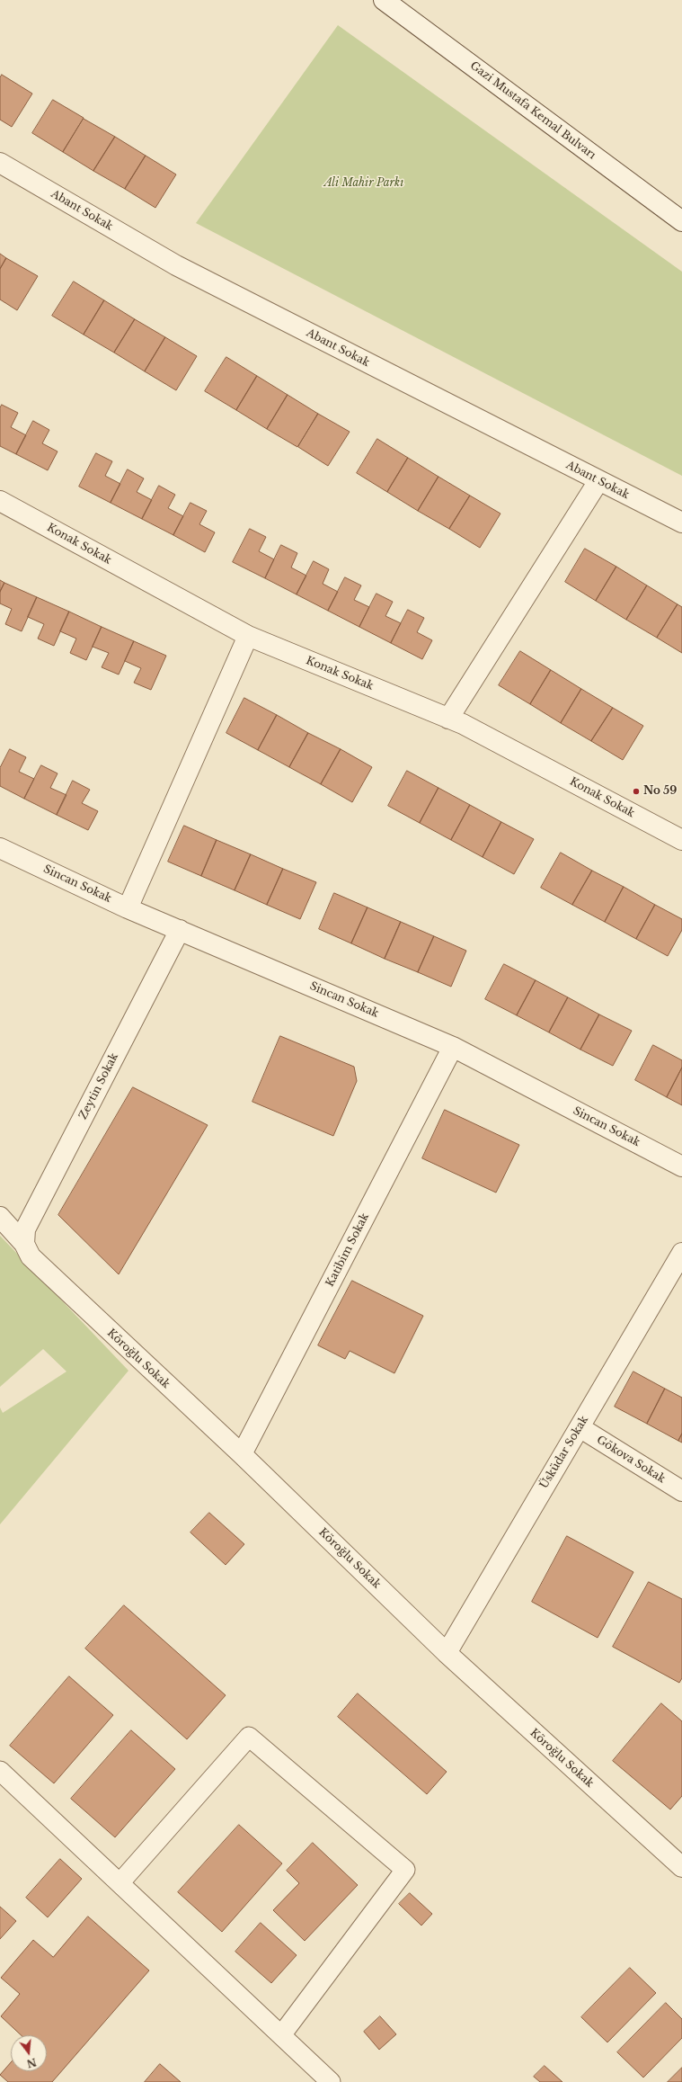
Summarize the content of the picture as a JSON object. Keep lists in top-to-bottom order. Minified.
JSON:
{"streets":{"street":["Gazi Mustafa Kemal Bulvarı","Abant Sokak","Konak Sokak","Sincan Sokak","Zeytin Sokak","Katibim Sokak","Köroğlu Sokak","Üsküdar Sokak","Gökova Sokak"]},"crossings":[["Sincan Sokak","Zeytin Sokak"],["Sincan Sokak","Katibim Sokak"],["Zeytin Sokak","Köroğlu Sokak"],["Katibim Sokak","Köroğlu Sokak"],["Köroğlu Sokak","Üsküdar Sokak"],["Üsküdar Sokak","Gökova Sokak"]],"parks":["Ali Mahir Parkı"],"places":["No 59"],"north":"bottom"}
